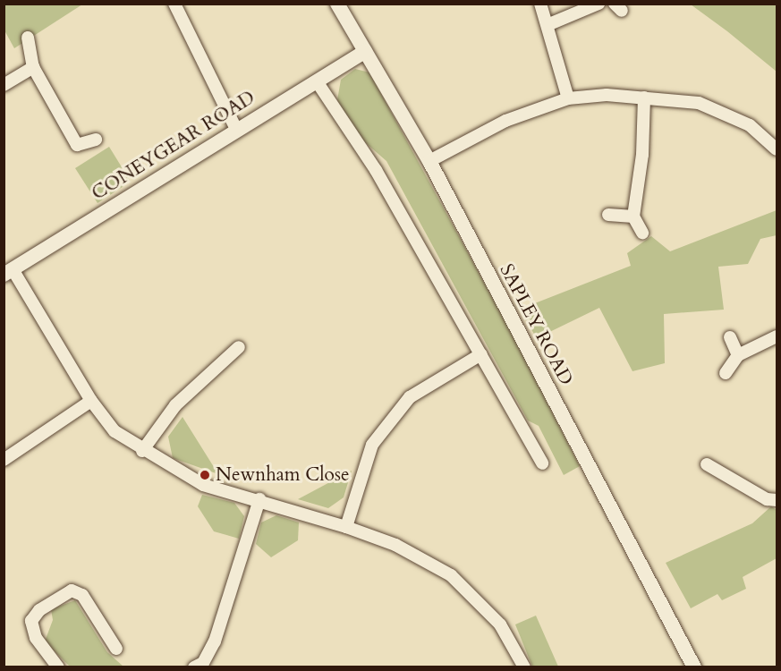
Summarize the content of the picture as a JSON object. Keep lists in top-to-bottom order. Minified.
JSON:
{"streets":{"street":["CONEYGEAR ROAD","SAPLEY ROAD"]},"crossings":[["CONEYGEAR ROAD","SAPLEY ROAD"]],"places":["Newnham Close"]}
